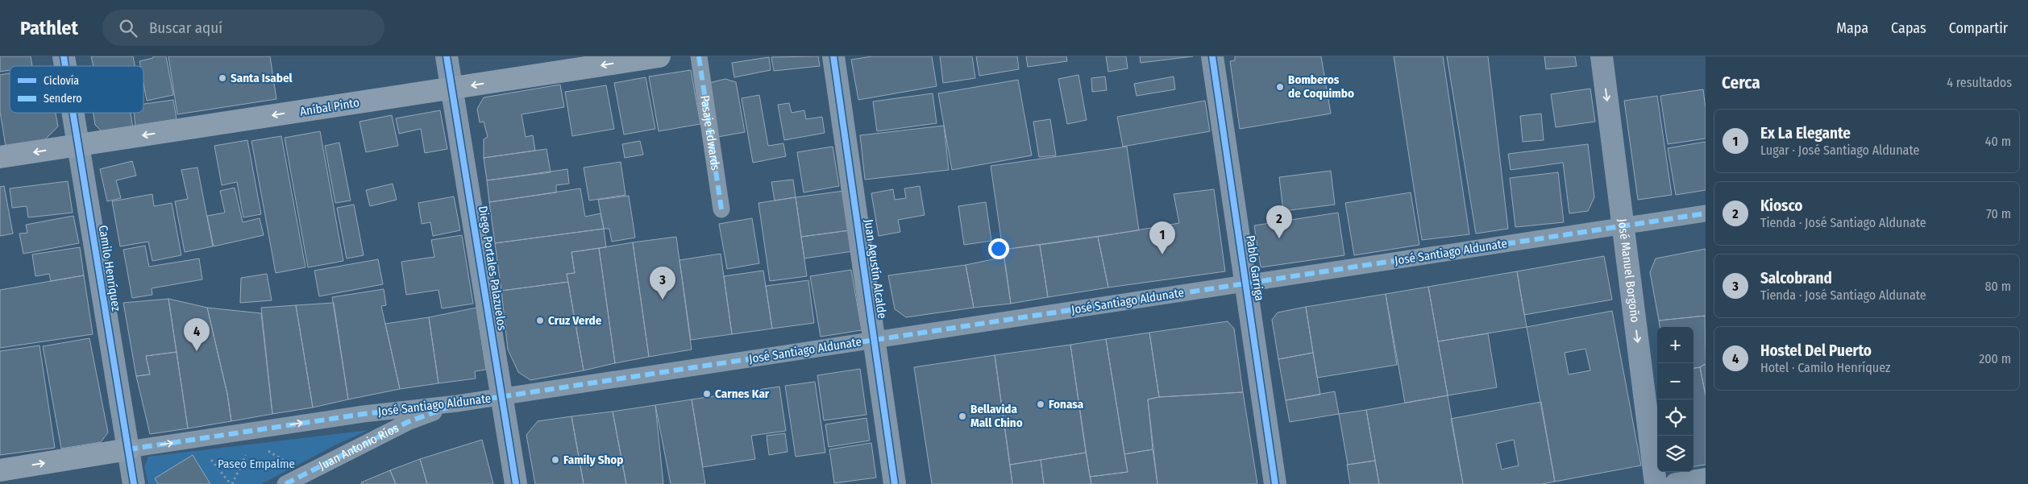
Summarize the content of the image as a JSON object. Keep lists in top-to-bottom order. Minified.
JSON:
{"streets":{"main road":["Aníbal Pinto","José Santiago Aldunate"],"street":["Pasaje Edwards","Camilo Henríquez","Diego Portales Palazuelos","Pablo Garriga","Juan Agustín Alcalde","José Manuel Borgoño","Juan Antonio Ríos"]},"crossings":[["Aníbal Pinto","Camilo Henríquez"],["Aníbal Pinto","Diego Portales Palazuelos"],["José Santiago Aldunate","Camilo Henríquez"],["José Santiago Aldunate","Diego Portales Palazuelos"],["José Santiago Aldunate","Pablo Garriga"],["José Santiago Aldunate","Juan Agustín Alcalde"],["José Santiago Aldunate","José Manuel Borgoño"],["José Santiago Aldunate","Juan Antonio Ríos"]],"one_way":["Aníbal Pinto","José Manuel Borgoño"],"parks":["Paseo Empalme"],"places":["Santa Isabel","Bomberos de Coquimbo","Cruz Verde","Carnes Kar","Fonasa","Bellavida Mall Chino","Family Shop"],"legend":["Ciclovía","Sendero"],"page":{"header":"Pathlet","search":"Buscar aquí","nav":["Mapa","Capas","Compartir"],"heading":["Cerca","4 resultados"],"list":[{"mark":"1","name":"Ex La Elegante","note":"Lugar · José Santiago Aldunate","value":"40 m"},{"mark":"2","name":"Kiosco","note":"Tienda · José Santiago Aldunate","value":"70 m"},{"mark":"3","name":"Salcobrand","note":"Tienda · José Santiago Aldunate","value":"80 m"},{"mark":"4","name":"Hostel Del Puerto","note":"Hotel · Camilo Henríquez","value":"200 m"}],"pins":["2","1","3","4"],"map_buttons":["+","−"]}}
